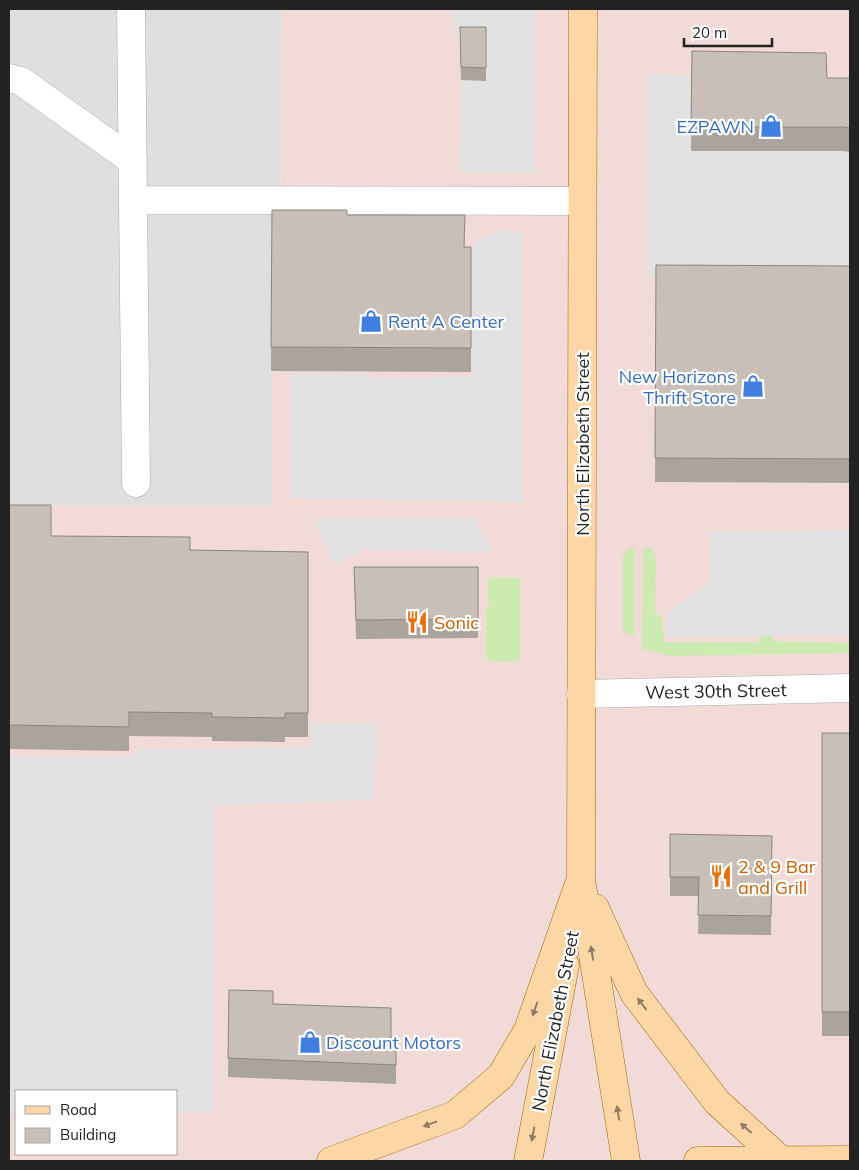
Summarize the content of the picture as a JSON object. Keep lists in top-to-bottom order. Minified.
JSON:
{"streets":{"main road":["North Elizabeth Street"],"street":["West 30th Street"]},"crossings":[["North Elizabeth Street","West 30th Street"]],"places":{"shop":["EZPAWN","Rent A Center","New Horizons Thrift Store","Discount Motors"],"restaurant":["Sonic","2 & 9 Bar and Grill"]},"legend":["Road","Building"],"scale_bar":"20 m"}
